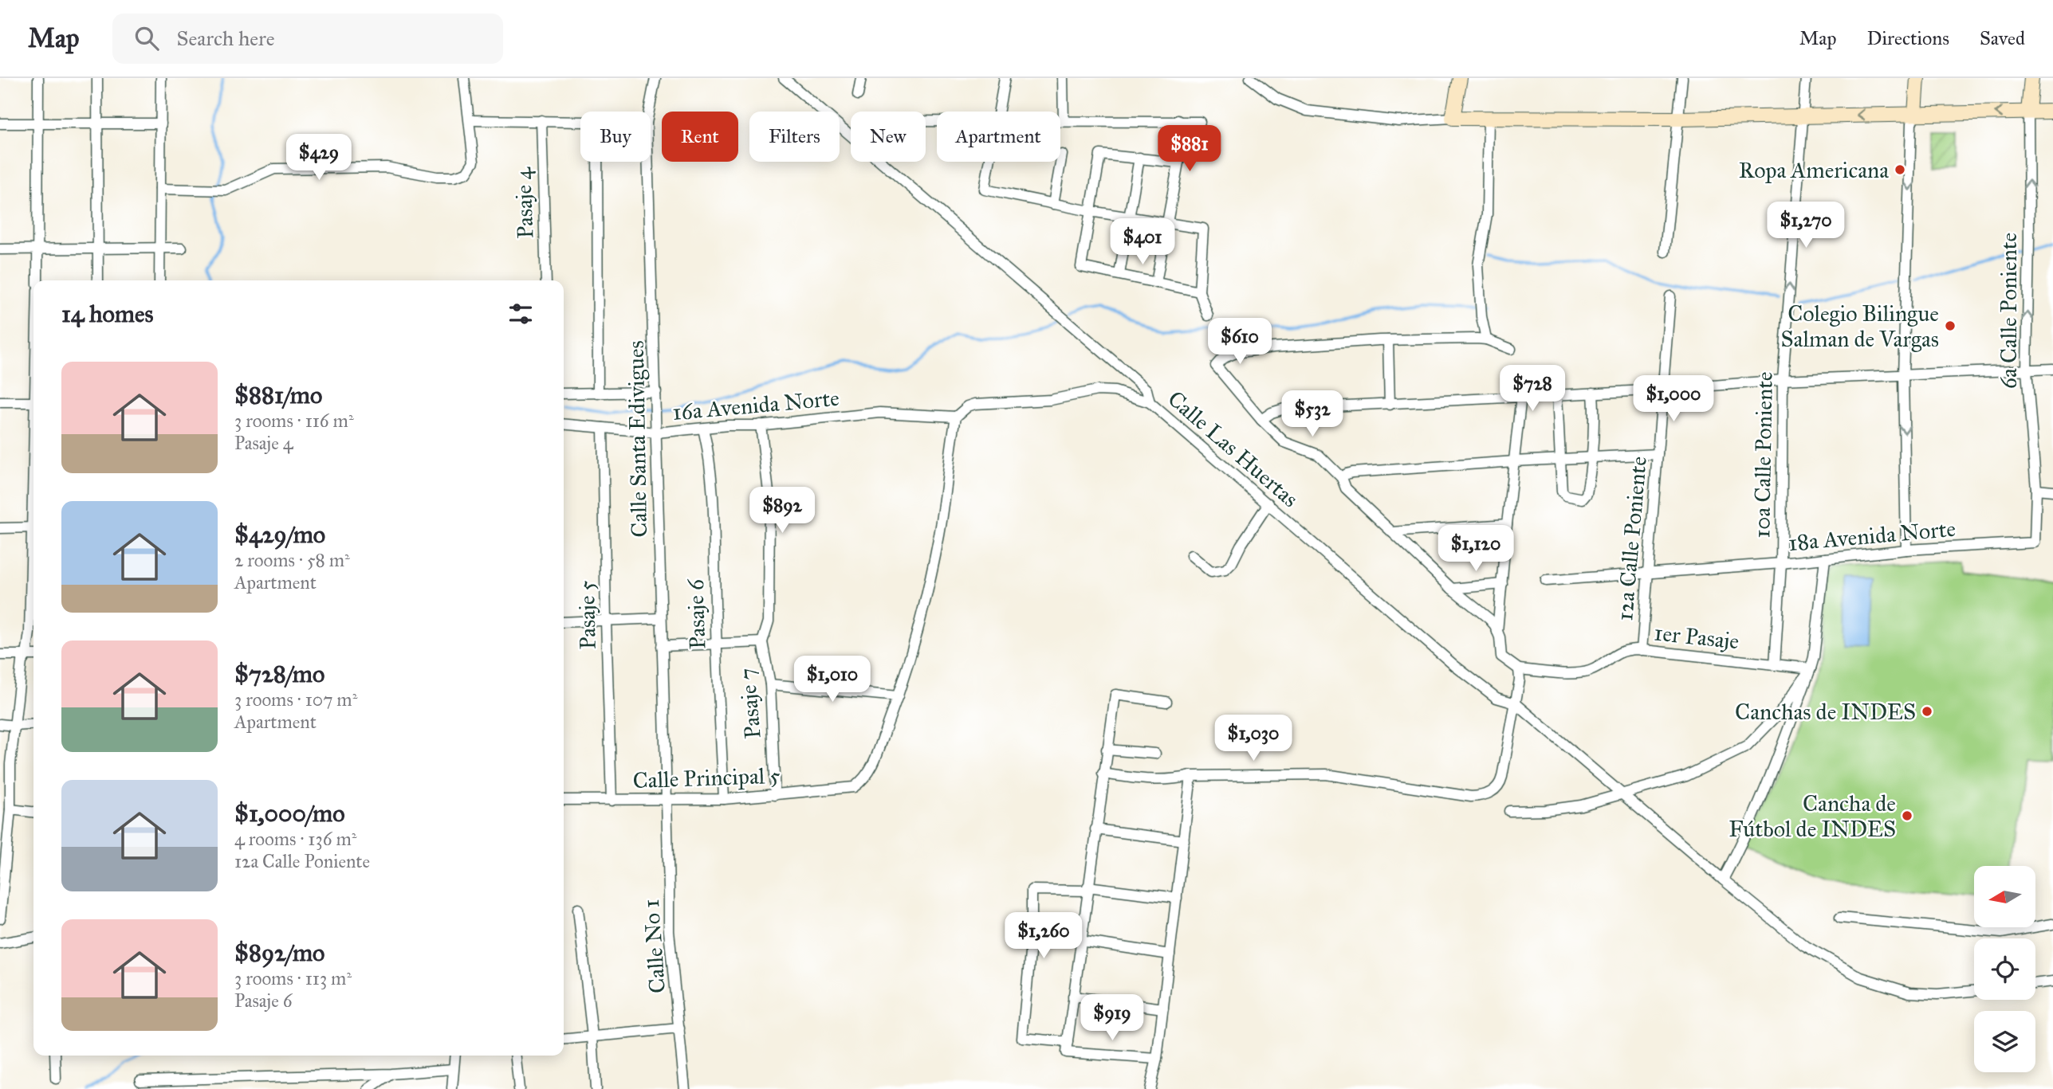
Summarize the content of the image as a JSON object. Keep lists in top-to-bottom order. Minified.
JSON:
{"streets":{"street":["Pasaje 4","6a Calle Poniente","16a Avenida Norte","Calle Santa Edivigues","Calle Las Huertas","10a Calle Poniente","18a Avenida Norte","12a Calle Poniente","Pasaje 6","Pasaje 5","1er Pasaje","Pasaje 7","Calle Principal 5","Calle No 1"]},"crossings":[["6a Calle Poniente","18a Avenida Norte"],["16a Avenida Norte","Calle Santa Edivigues"],["16a Avenida Norte","Calle Las Huertas"],["16a Avenida Norte","Pasaje 6"],["16a Avenida Norte","Pasaje 5"],["Calle Santa Edivigues","Calle Principal 5"],["Calle Santa Edivigues","Calle No 1"],["10a Calle Poniente","18a Avenida Norte"],["10a Calle Poniente","1er Pasaje"],["18a Avenida Norte","12a Calle Poniente"],["12a Calle Poniente","1er Pasaje"],["Pasaje 6","Calle Principal 5"],["Pasaje 5","Calle Principal 5"],["Pasaje 7","Calle Principal 5"],["Calle Principal 5","Calle No 1"]],"one_way":["6a Calle Poniente","10a Calle Poniente"],"places":["Ropa Americana","Colegio Bilingue Salman de Vargas","Canchas de INDES","Cancha de Fútbol de INDES"],"north":"left","page":{"header":"Map","search":"Search here","nav":["Map","Directions","Saved"],"chip":["Buy","Rent","Filters","New","Apartment"],"price":["$881","$429","$1,270","$401","$610","$728","$1,000","$532","$892","$1,120","$1,010","$1,030","$1,260","$919"],"heading":"14 homes","list":[{"name":"$881/mo","note":"3 rooms · 116 m² · Pasaje 4"},{"name":"$429/mo","note":"2 rooms · 58 m² · Apartment"},{"name":"$728/mo","note":"3 rooms · 107 m² · Apartment"},{"name":"$1,000/mo","note":"4 rooms · 136 m² · 12a Calle Poniente"},{"name":"$892/mo","note":"3 rooms · 113 m² · Pasaje 6"}]}}
